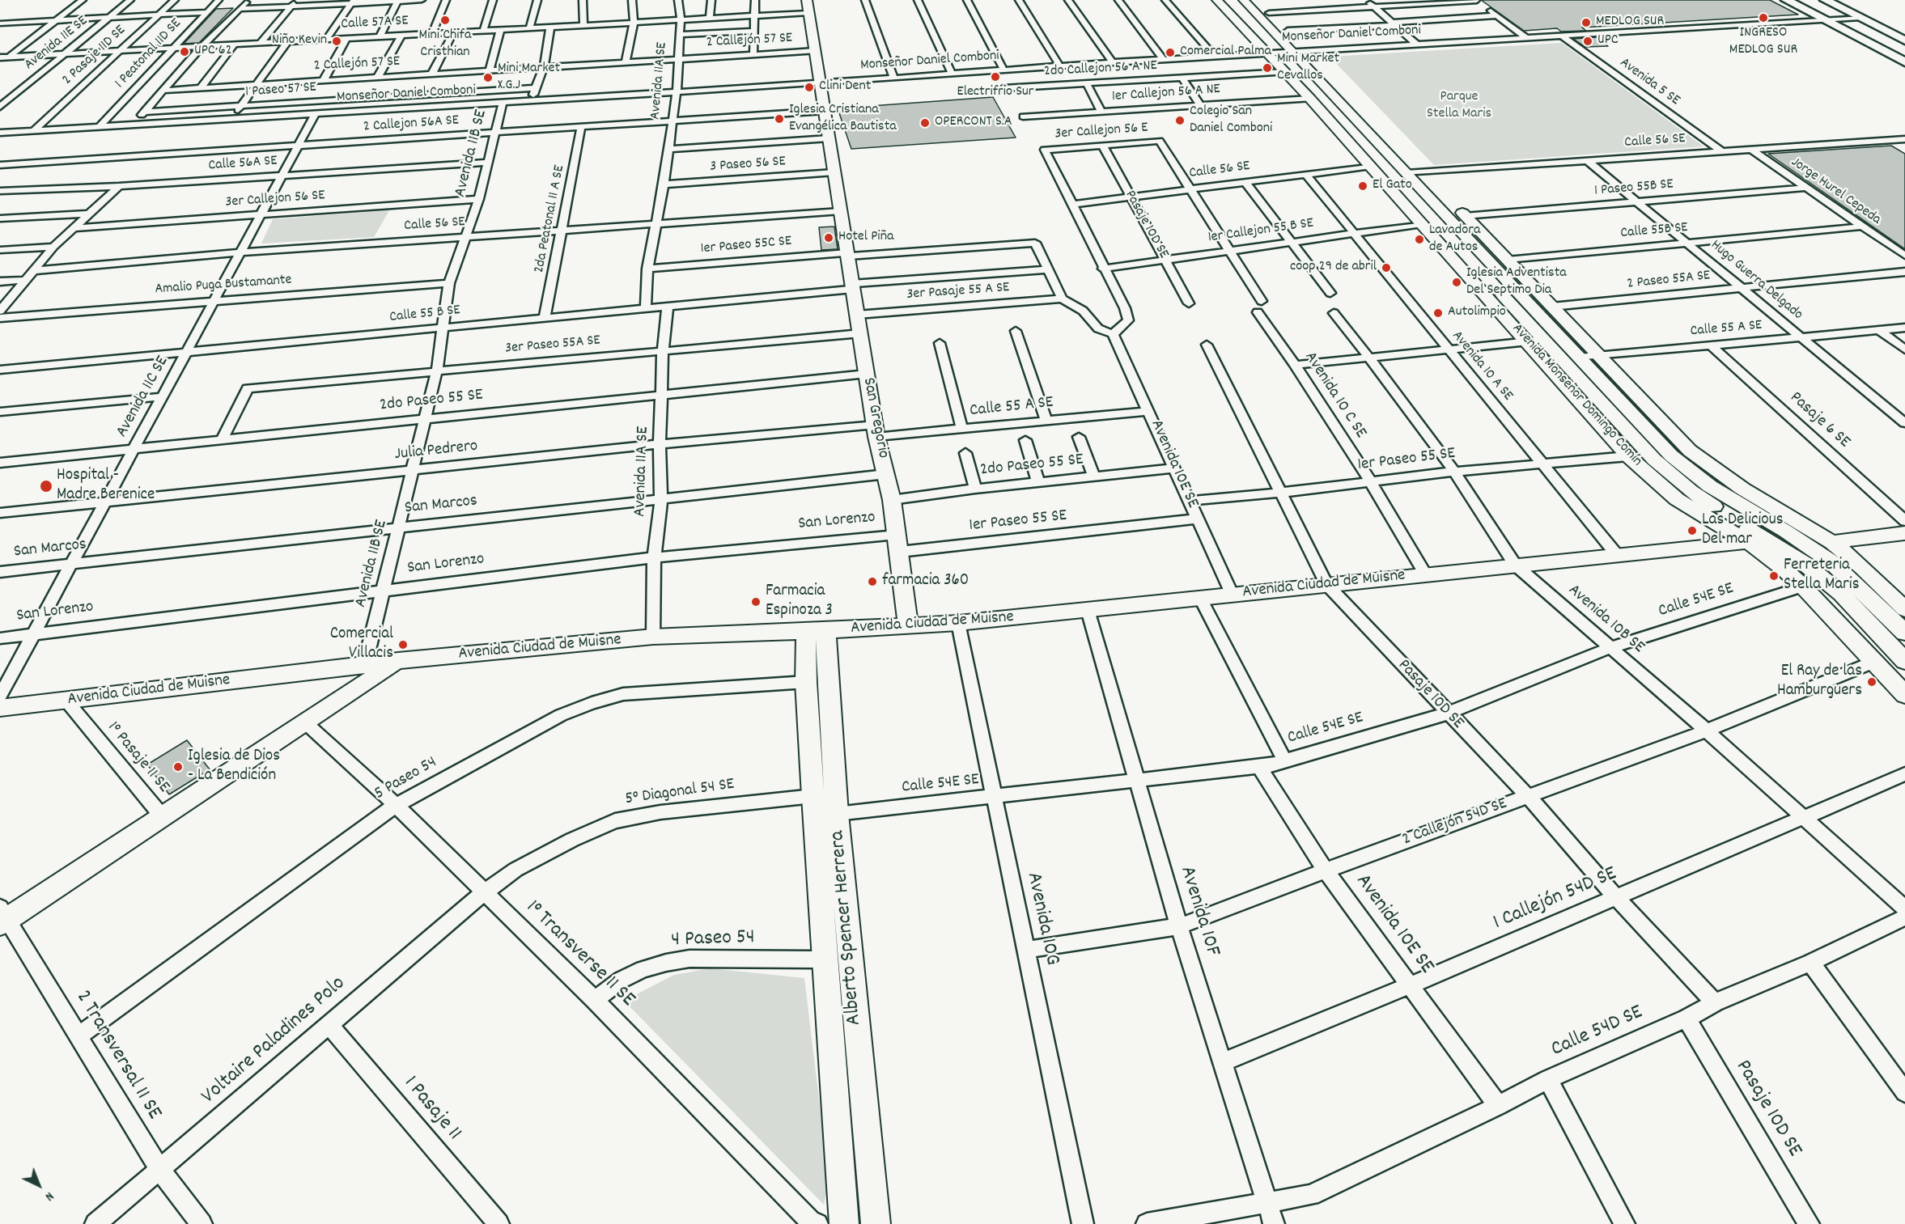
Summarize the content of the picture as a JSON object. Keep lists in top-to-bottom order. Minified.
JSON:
{"streets":{"main road":["Avenida Monseñor Domingo Comín","San Gregorio","Avenida Ciudad de Muisne","Alberto Spencer Herrera"],"street":["Calle 57A SE","Monseñor Daniel Comboni","2 Callejón 57 SE","Avenida 11E SE","1 Peatonal 11D SE","2 Pasaje 11D SE","2do Callejon 56 A NE","Avenida 11A SE","Avenida 5 SE","1 Paseo 57 SE","1er Callejon 56 A NE","2 Callejon 56A SE","3er Callejon 56 E","Calle 56 SE","Avenida 11B SE","Calle 56A SE","3 Paseo 56 SE","1 Paseo 55B SE","Jorge Hurel Cepeda","3er Callejon 56 SE","2da Peatonal 11 A SE","Pasaje 10D SE","1er Callejon 55 B SE","Calle 55B SE","1er Paseo 55C SE","2 Paseo 55A SE","Hugo Guerra Delgado","Amalio Puga Bustamante","3er Pasaje 55 A SE","Calle 55 B SE","Calle 55 A SE","3er Paseo 55A SE","Avenida 10 A SE","Avenida 10 C SE","Avenida 11C SE","2do Paseo 55 SE","Pasaje 6 SE","Julia Pedrero","1er Paseo 55 SE","Avenida 10E SE","San Marcos","San Lorenzo","Calle 54E SE","Avenida 10B SE","1° Pasaje 11 SE","5 Paseo 54","5° Diagonal 54 SE","2 Callejón 54D SE","1 Callejón 54D SE","Avenida 10F","Avenida 10G","4 Paseo 54","1° Transverse 11 SE","Calle 54D SE","Voltaire Paladines Polo","2 Transversal 11 SE","1 Pasaje 11"]},"crossings":[["Calle 57A SE","Avenida 11E SE"],["Calle 57A SE","1 Peatonal 11D SE"],["Calle 57A SE","2 Pasaje 11D SE"],["Calle 57A SE","Avenida 11A SE"],["Monseñor Daniel Comboni","1 Peatonal 11D SE"],["Monseñor Daniel Comboni","2 Pasaje 11D SE"],["Monseñor Daniel Comboni","Avenida 11A SE"],["Monseñor Daniel Comboni","Avenida 5 SE"],["Monseñor Daniel Comboni","Avenida 11B SE"],["Monseñor Daniel Comboni","Avenida Monseñor Domingo Comín"],["Monseñor Daniel Comboni","Avenida 11C SE"],["2 Callejón 57 SE","Avenida 11A SE"],["2 Callejón 57 SE","1 Paseo 57 SE"],["2do Callejon 56 A NE","Avenida Monseñor Domingo Comín"],["Avenida 11A SE","2 Callejon 56A SE"],["Avenida 11A SE","Calle 56 SE"],["Avenida 11A SE","3 Paseo 56 SE"],["Avenida 11A SE","1er Paseo 55C SE"],["Avenida 11A SE","Calle 55 B SE"],["Avenida 11A SE","3er Paseo 55A SE"],["Avenida 11A SE","2do Paseo 55 SE"],["Avenida 11A SE","Julia Pedrero"],["Avenida 11A SE","San Marcos"],["Avenida 11A SE","San Lorenzo"],["Avenida 11A SE","Avenida Ciudad de Muisne"],["Avenida 5 SE","Calle 56 SE"],["1er Callejon 56 A NE","Avenida Monseñor Domingo Comín"],["2 Callejon 56A SE","Avenida 11B SE"],["2 Callejon 56A SE","2da Peatonal 11 A SE"],["2 Callejon 56A SE","Avenida 11C SE"],["3er Callejon 56 E","Calle 56 SE"],["3er Callejon 56 E","Pasaje 10D SE"],["3er Callejon 56 E","Avenida 10 C SE"],["Calle 56 SE","Avenida 11B SE"],["Calle 56 SE","Jorge Hurel Cepeda"],["Calle 56 SE","2da Peatonal 11 A SE"],["Calle 56 SE","Pasaje 10D SE"],["Calle 56 SE","Hugo Guerra Delgado"],["Calle 56 SE","Avenida 10 A SE"],["Calle 56 SE","Avenida 10 C SE"],["Calle 56 SE","Avenida Monseñor Domingo Comín"],["Calle 56 SE","Avenida 11C SE"],["Calle 56 SE","San Gregorio"],["Avenida 11B SE","Calle 56A SE"],["Avenida 11B SE","3er Callejon 56 SE"],["Avenida 11B SE","Amalio Puga Bustamante"],["Avenida 11B SE","Calle 55 B SE"],["Avenida 11B SE","3er Paseo 55A SE"],["Avenida 11B SE","2do Paseo 55 SE"],["Avenida 11B SE","Julia Pedrero"],["Avenida 11B SE","San Marcos"],["Avenida 11B SE","San Lorenzo"],["Avenida 11B SE","Avenida Ciudad de Muisne"],["Calle 56A SE","Avenida 11C SE"],["1 Paseo 55B SE","Jorge Hurel Cepeda"],["1 Paseo 55B SE","Hugo Guerra Delgado"],["1 Paseo 55B SE","Avenida Monseñor Domingo Comín"],["Jorge Hurel Cepeda","Calle 55B SE"],["3er Callejon 56 SE","Avenida 11C SE"],["2da Peatonal 11 A SE","Calle 55 B SE"],["Pasaje 10D SE","1er Callejon 55 B SE"],["Pasaje 10D SE","1er Paseo 55 SE"],["Pasaje 10D SE","Avenida Ciudad de Muisne"],["Pasaje 10D SE","Calle 54E SE"],["Pasaje 10D SE","2 Callejón 54D SE"],["Pasaje 10D SE","1 Callejón 54D SE"],["Pasaje 10D SE","Calle 54D SE"],["1er Callejon 55 B SE","Avenida 10 A SE"],["1er Callejon 55 B SE","Avenida 10 C SE"],["1er Callejon 55 B SE","Avenida Monseñor Domingo Comín"],["Calle 55B SE","Hugo Guerra Delgado"],["Calle 55B SE","Avenida Monseñor Domingo Comín"],["1er Paseo 55C SE","San Gregorio"],["2 Paseo 55A SE","Hugo Guerra Delgado"],["2 Paseo 55A SE","Avenida Monseñor Domingo Comín"],["Hugo Guerra Delgado","Calle 55 A SE"],["Amalio Puga Bustamante","Avenida 11C SE"],["3er Pasaje 55 A SE","San Gregorio"],["Calle 55 B SE","Avenida 11C SE"],["Calle 55 B SE","San Gregorio"],["Calle 55 A SE","Avenida Monseñor Domingo Comín"],["Calle 55 A SE","San Gregorio"],["Calle 55 A SE","Pasaje 6 SE"],["Calle 55 A SE","Julia Pedrero"],["Calle 55 A SE","Avenida 10E SE"],["3er Paseo 55A SE","2do Paseo 55 SE"],["3er Paseo 55A SE","San Gregorio"],["Avenida 10 A SE","1er Paseo 55 SE"],["Avenida 10 A SE","Avenida Ciudad de Muisne"],["Avenida 10 C SE","1er Paseo 55 SE"],["Avenida 10 C SE","Avenida Ciudad de Muisne"],["Avenida Monseñor Domingo Comín","1er Paseo 55 SE"],["Avenida Monseñor Domingo Comín","Avenida Ciudad de Muisne"],["Avenida Monseñor Domingo Comín","Calle 54E SE"],["Avenida Monseñor Domingo Comín","2 Callejón 54D SE"],["Avenida 11C SE","2do Paseo 55 SE"],["Avenida 11C SE","Julia Pedrero"],["Avenida 11C SE","San Marcos"],["Avenida 11C SE","San Lorenzo"],["2do Paseo 55 SE","San Gregorio"],["2do Paseo 55 SE","Avenida 10E SE"],["San Gregorio","Julia Pedrero"],["San Gregorio","1er Paseo 55 SE"],["San Gregorio","San Marcos"],["San Gregorio","San Lorenzo"],["San Gregorio","Avenida Ciudad de Muisne"],["1er Paseo 55 SE","Avenida 10E SE"],["1er Paseo 55 SE","San Lorenzo"],["1er Paseo 55 SE","Avenida 10B SE"],["Avenida 10E SE","Avenida Ciudad de Muisne"],["Avenida 10E SE","Calle 54E SE"],["Avenida 10E SE","2 Callejón 54D SE"],["Avenida 10E SE","1 Callejón 54D SE"],["Avenida 10E SE","Calle 54D SE"],["Avenida Ciudad de Muisne","Avenida 10B SE"],["Avenida Ciudad de Muisne","1° Pasaje 11 SE"],["Avenida Ciudad de Muisne","Avenida 10F"],["Avenida Ciudad de Muisne","Avenida 10G"],["Avenida Ciudad de Muisne","Alberto Spencer Herrera"],["Calle 54E SE","Avenida 10B SE"],["Calle 54E SE","Avenida 10F"],["Calle 54E SE","Avenida 10G"],["Calle 54E SE","Alberto Spencer Herrera"],["Avenida 10B SE","2 Callejón 54D SE"],["Avenida 10B SE","1 Callejón 54D SE"],["5 Paseo 54","Alberto Spencer Herrera"],["5 Paseo 54","1° Transverse 11 SE"],["5 Paseo 54","2 Transversal 11 SE"],["5° Diagonal 54 SE","Alberto Spencer Herrera"],["5° Diagonal 54 SE","1° Transverse 11 SE"],["5° Diagonal 54 SE","Voltaire Paladines Polo"],["2 Callejón 54D SE","Avenida 10F"],["2 Callejón 54D SE","Avenida 10G"],["1 Callejón 54D SE","Avenida 10F"],["Avenida 10F","Calle 54D SE"],["4 Paseo 54","1° Transverse 11 SE"],["1° Transverse 11 SE","Voltaire Paladines Polo"],["Voltaire Paladines Polo","2 Transversal 11 SE"],["Voltaire Paladines Polo","1 Pasaje 11"]],"parks":["Parque Stella Maris"],"places":["INGRESO MEDLOG SUR","Mini Chifa Cristhian","MEDLOG SUR","Niño Kevin","UPC","UPC 62","Comercial Palma","Mini Market Cevallos","Electrifrio Sur","Mini Market X.G.J","Clini Dent","Iglesia Cristiana Evangélica Bautista","Colegio San Daniel Comboni","OPERCONT S.A","El Gato","Hotel Piña","Lavadora de Autos","coop 29 de abril","Iglesia Adventista Del Septimo Dia","Autolimpio","Hospital - Madre Berenice","Las Delicious Del mar","Ferreteria Stella Maris","farmacia 360","Farmacia Espinoza 3","Comercial Villacis","El Ray de las Hamburguers","Iglesia de Dios - La Bendición"],"north":"bottom right"}
